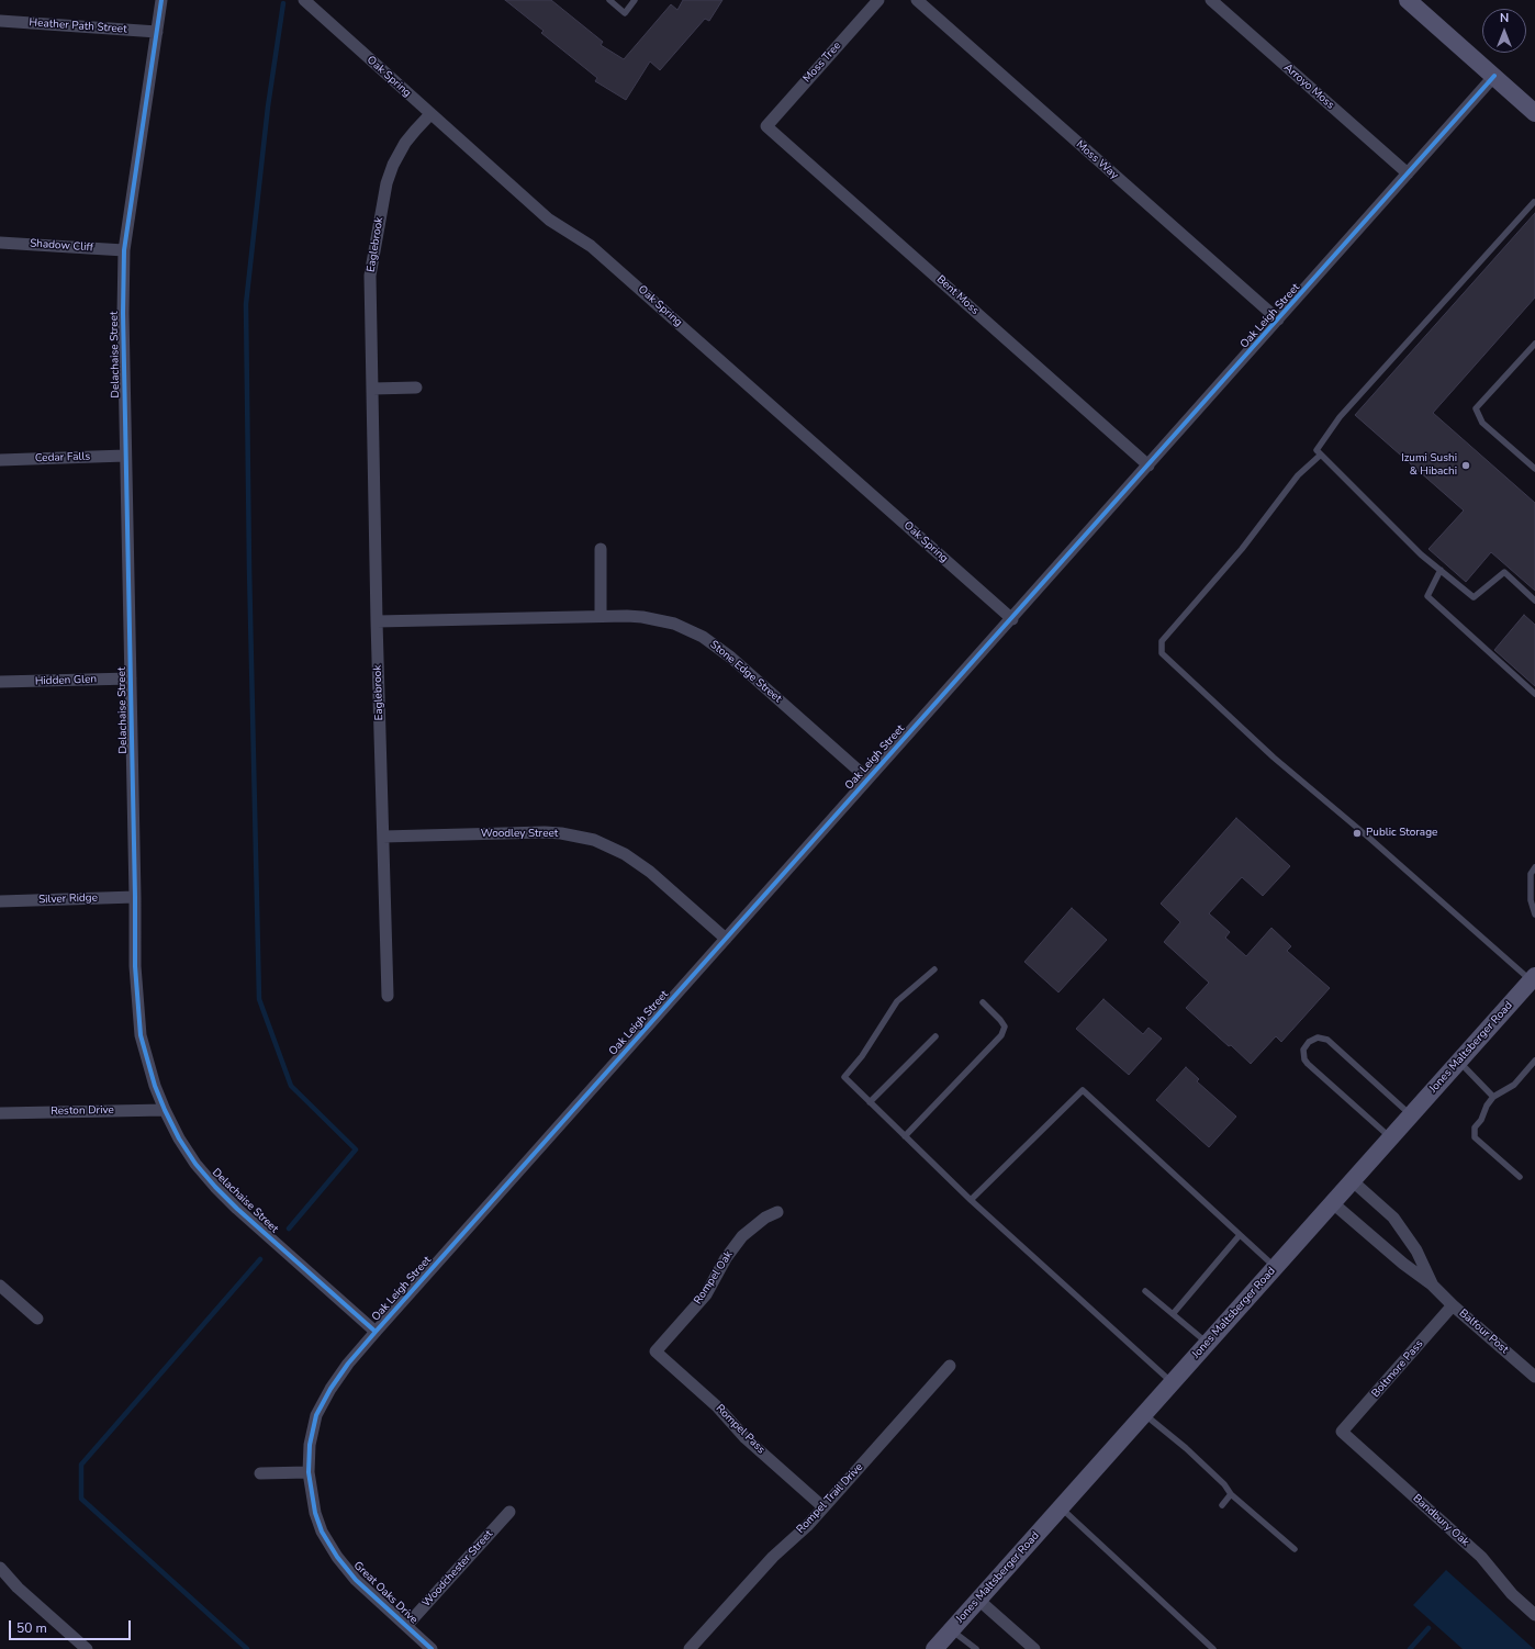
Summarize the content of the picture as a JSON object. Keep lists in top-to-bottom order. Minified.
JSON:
{"streets":{"main road":["Jones Maltsberger Road"],"street":["Heather Path Street","Moss Tree","Oak Spring","Arroyo Moss","Moss Way","Eaglebrook","Shadow Cliff","Bent Moss","Oak Leigh Street","Delachaise Street","Cedar Falls","Stone Edge Street","Hidden Glen","Woodley Street","Silver Ridge","Reston Drive","Rompel Oak","Balfour Post","Boltmore Pass","Rompel Pass","Rompel Trail Drive","Bandbury Oak","Woodchester Street","Great Oaks Drive"]},"crossings":[["Heather Path Street","Delachaise Street"],["Moss Tree","Bent Moss"],["Oak Spring","Eaglebrook"],["Oak Spring","Oak Leigh Street"],["Arroyo Moss","Oak Leigh Street"],["Moss Way","Oak Leigh Street"],["Eaglebrook","Stone Edge Street"],["Eaglebrook","Woodley Street"],["Shadow Cliff","Delachaise Street"],["Bent Moss","Oak Leigh Street"],["Oak Leigh Street","Delachaise Street"],["Oak Leigh Street","Stone Edge Street"],["Oak Leigh Street","Woodley Street"],["Oak Leigh Street","Great Oaks Drive"],["Delachaise Street","Cedar Falls"],["Delachaise Street","Hidden Glen"],["Delachaise Street","Silver Ridge"],["Delachaise Street","Reston Drive"],["Jones Maltsberger Road","Balfour Post"],["Rompel Oak","Rompel Pass"],["Balfour Post","Boltmore Pass"],["Boltmore Pass","Bandbury Oak"],["Rompel Pass","Rompel Trail Drive"],["Woodchester Street","Great Oaks Drive"]],"places":["Izumi Sushi & Hibachi","Public Storage"],"scale_bar":"50 m","north":"top"}
